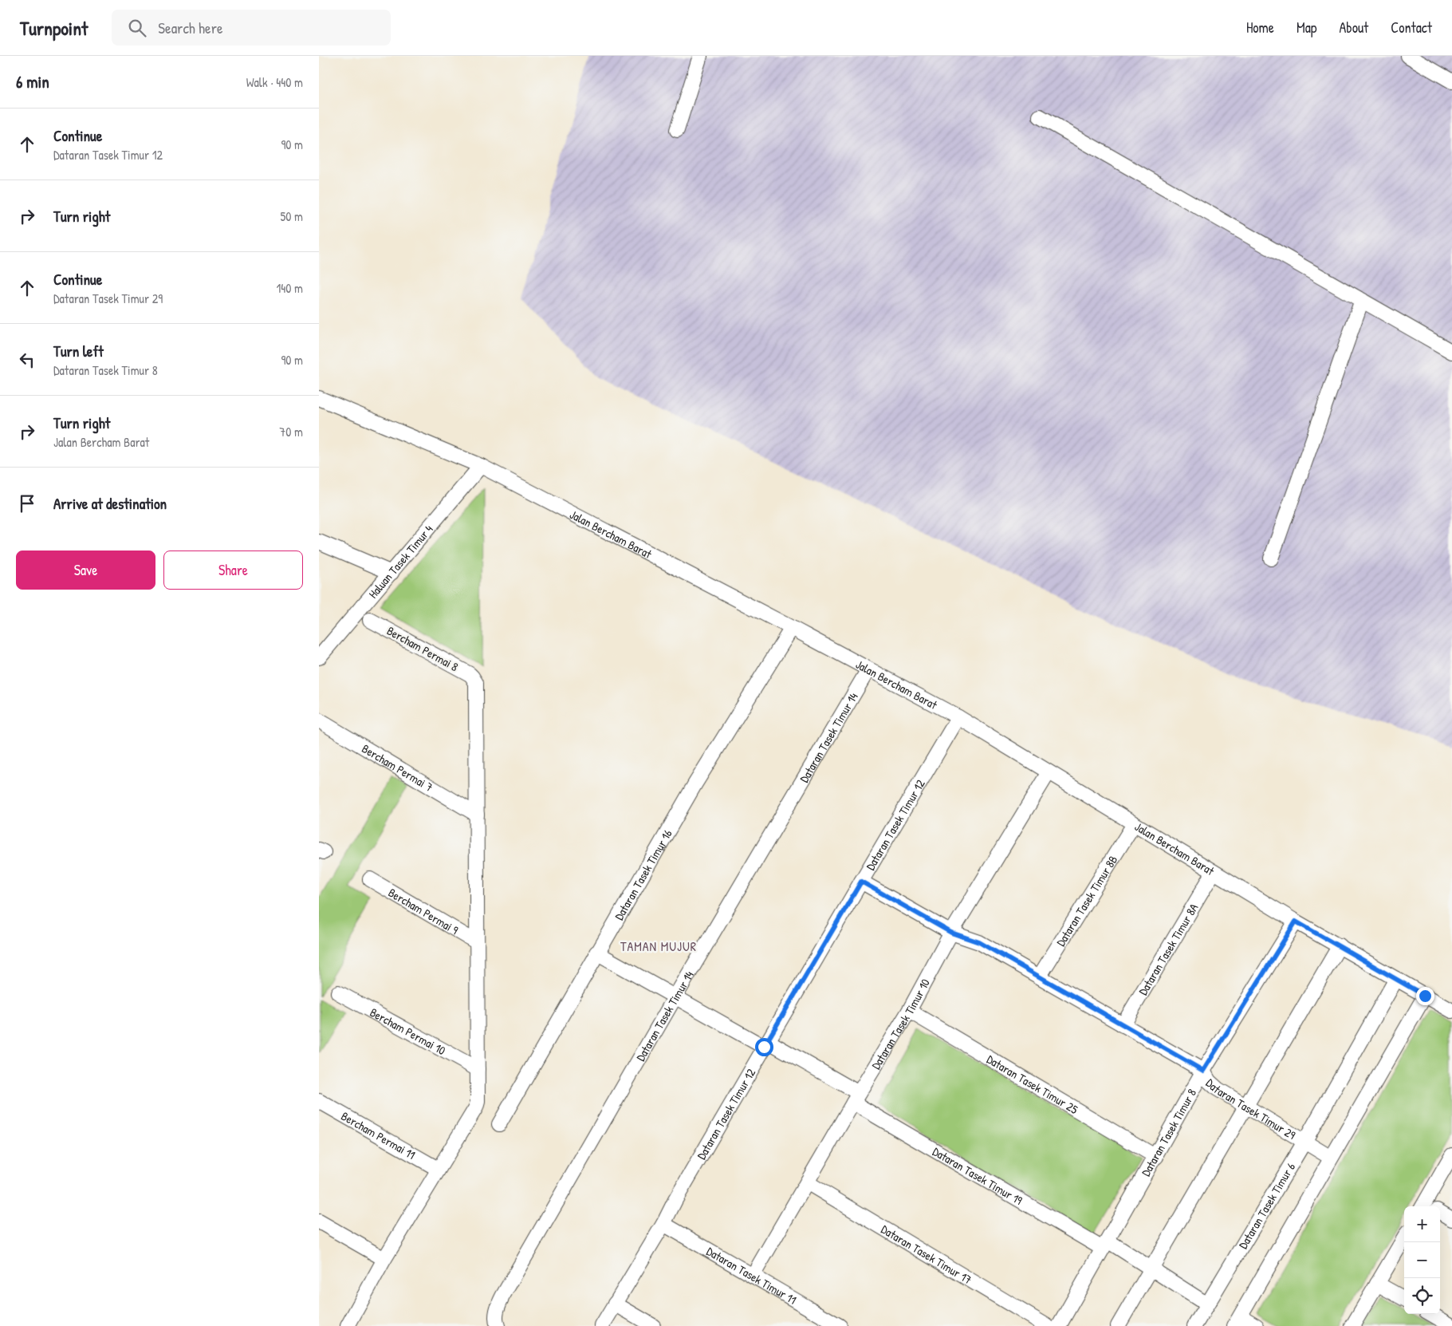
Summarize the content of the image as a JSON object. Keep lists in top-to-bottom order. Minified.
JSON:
{"streets":{"street":["Jalan Bercham Barat","Haluan Tasek Timur 4","Bercham Permai 8","Dataran Tasek Timur 14","Bercham Permai 7","Dataran Tasek Timur 12","Dataran Tasek Timur 16","Dataran Tasek Timur 8B","Bercham Permai 9","Dataran Tasek Timur 8A","Dataran Tasek Timur 10","Bercham Permai 10","Dataran Tasek Timur 25","Dataran Tasek Timur 29","Dataran Tasek Timur 8","Bercham Permai 11","Dataran Tasek Timur 19","Dataran Tasek Timur 6","Dataran Tasek Timur 17","Dataran Tasek Timur 11"]},"crossings":[["Jalan Bercham Barat","Haluan Tasek Timur 4"],["Jalan Bercham Barat","Dataran Tasek Timur 14"],["Jalan Bercham Barat","Dataran Tasek Timur 12"],["Jalan Bercham Barat","Dataran Tasek Timur 16"],["Jalan Bercham Barat","Dataran Tasek Timur 8B"],["Jalan Bercham Barat","Dataran Tasek Timur 8A"],["Jalan Bercham Barat","Dataran Tasek Timur 10"],["Jalan Bercham Barat","Dataran Tasek Timur 8"],["Jalan Bercham Barat","Dataran Tasek Timur 6"],["Bercham Permai 8","Bercham Permai 7"],["Dataran Tasek Timur 14","Dataran Tasek Timur 19"],["Dataran Tasek Timur 12","Dataran Tasek Timur 29"],["Dataran Tasek Timur 12","Dataran Tasek Timur 19"],["Dataran Tasek Timur 12","Dataran Tasek Timur 11"],["Dataran Tasek Timur 16","Dataran Tasek Timur 19"],["Dataran Tasek Timur 8B","Dataran Tasek Timur 29"],["Dataran Tasek Timur 8A","Dataran Tasek Timur 29"],["Dataran Tasek Timur 10","Dataran Tasek Timur 25"],["Dataran Tasek Timur 10","Dataran Tasek Timur 29"],["Dataran Tasek Timur 10","Dataran Tasek Timur 19"],["Dataran Tasek Timur 10","Dataran Tasek Timur 17"],["Dataran Tasek Timur 10","Dataran Tasek Timur 11"],["Dataran Tasek Timur 25","Dataran Tasek Timur 8"],["Dataran Tasek Timur 29","Dataran Tasek Timur 8"],["Dataran Tasek Timur 29","Dataran Tasek Timur 6"],["Dataran Tasek Timur 8","Dataran Tasek Timur 19"],["Dataran Tasek Timur 19","Dataran Tasek Timur 6"]],"districts":["TAMAN MUJUR"],"page":{"header":"Turnpoint","search":"Search here","nav":["Home","Map","About","Contact"],"heading":["6 min","Walk · 440 m"],"list":[["Continue","Dataran Tasek Timur 12","90 m"],["Turn right","50 m"],["Continue","Dataran Tasek Timur 29","140 m"],["Turn left","Dataran Tasek Timur 8","90 m"],["Turn right","Jalan Bercham Barat","70 m"],"Arrive at destination"],"buttons":["Save","Share"],"map_buttons":["+","−"]}}
